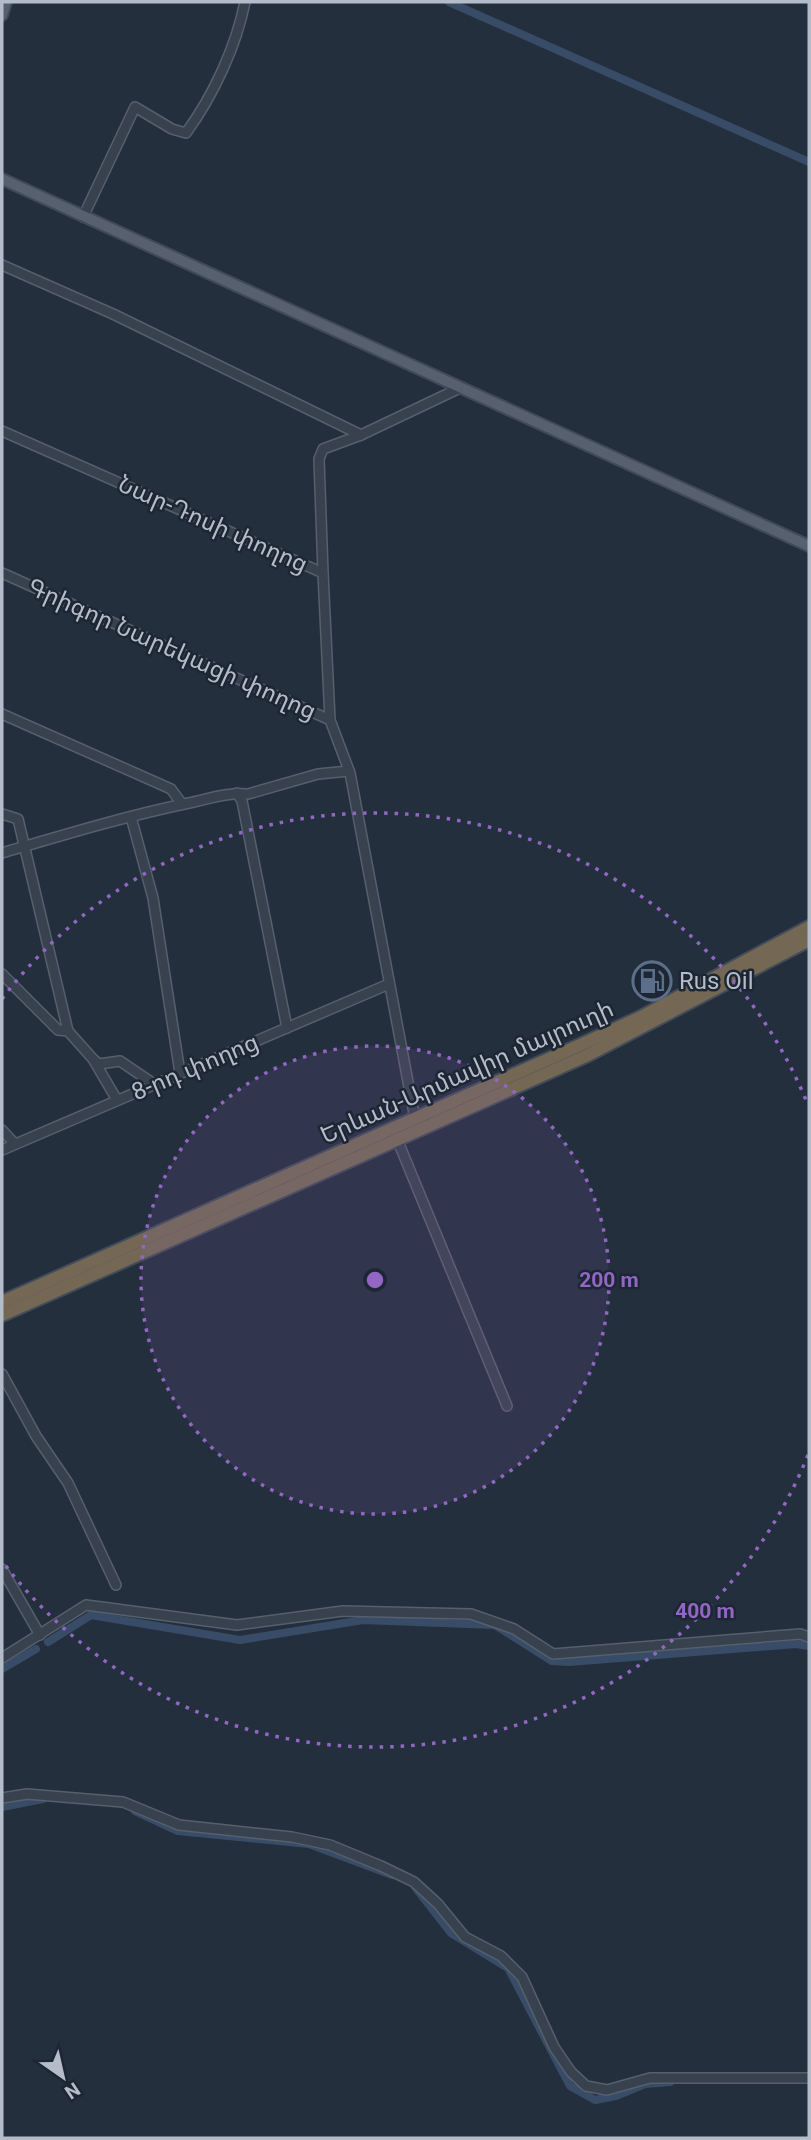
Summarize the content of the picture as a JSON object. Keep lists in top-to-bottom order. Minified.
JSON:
{"streets":{"highway":["Երևան-Արմավիր մայրուղի"],"street":["Նար-Դոսի փողոց","Գրիգոր Նարեկացի փողոց","8-րդ փողոց"]},"crossings":[["Գրիգոր Նարեկացի փողոց","8-րդ փողոց"],["Գրիգոր Նարեկացի փողոց","Երևան-Արմավիր մայրուղի"]],"places":{"fuel station":["Rus Oil"]},"north":"bottom right","rings":["200 m","400 m"]}
